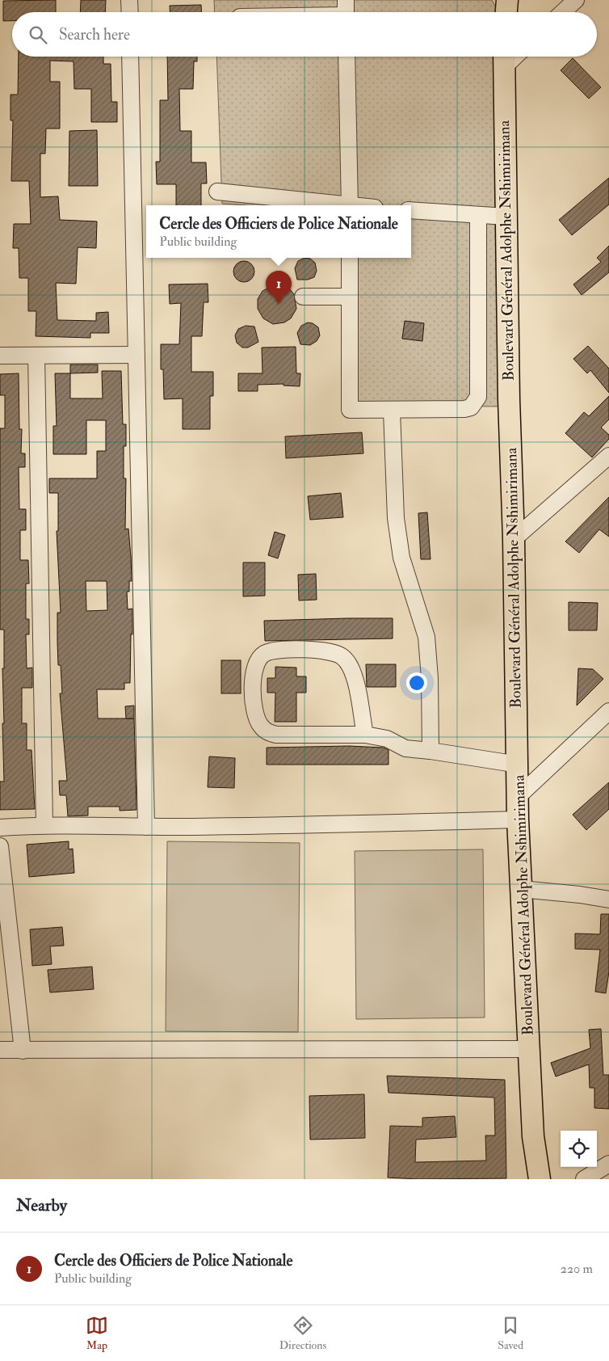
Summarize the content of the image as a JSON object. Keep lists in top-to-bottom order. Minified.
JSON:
{"streets":{"main road":["Boulevard Général Adolphe Nshimirimana"]},"page":{"search":"Search here","popup":["Cercle des Officiers de Police Nationale","Public building"],"pins":"1","heading":"Nearby","list":[{"mark":"1","name":"Cercle des Officiers de Police Nationale","note":"Public building","value":"220 m"}],"nav":["Map","Directions","Saved"]}}
